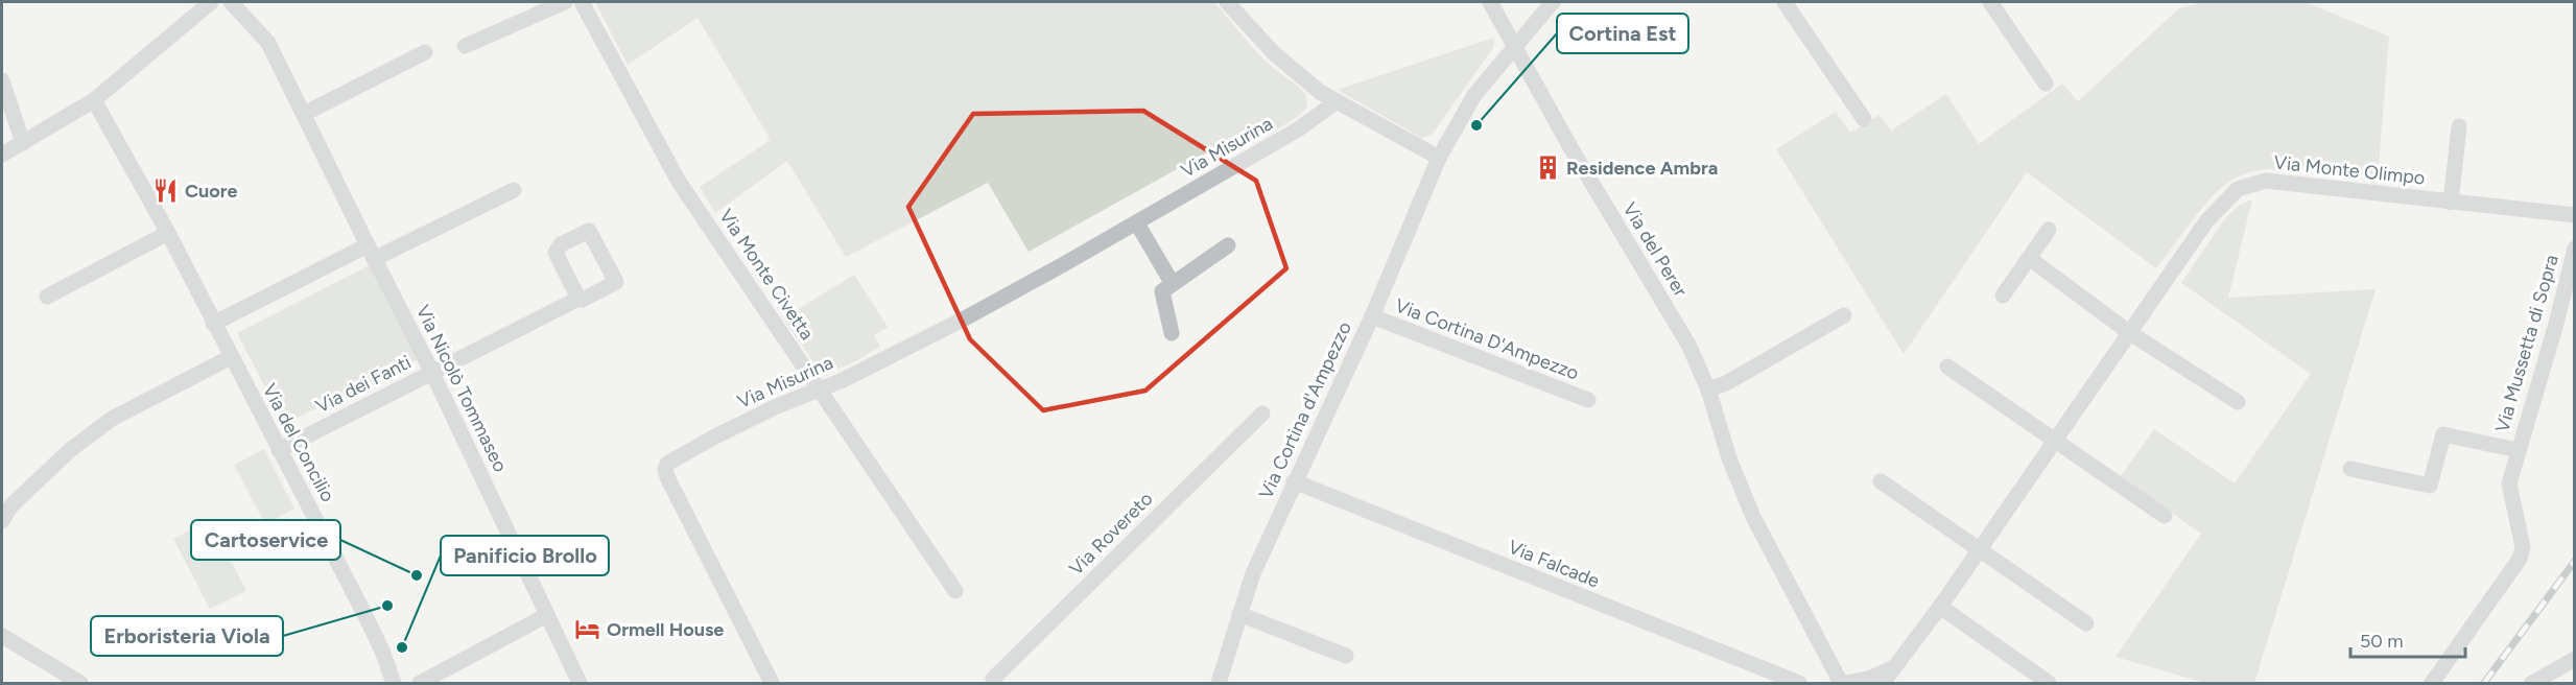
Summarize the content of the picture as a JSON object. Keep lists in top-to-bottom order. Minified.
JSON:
{"streets":{"street":["Via Misurina","Via Monte Olimpo","Via del Perer","Via Monte Civetta","Via Cortina D'Ampezzo","Via Mussetta di Sopra","Via dei Fanti","Via Nicolò Tommaseo","Via Cortina d'Ampezzo","Via del Concilio","Via Rovereto","Via Falcade"]},"crossings":[["Via Misurina","Via Monte Civetta"],["Via del Perer","Via Cortina d'Ampezzo"],["Via Cortina D'Ampezzo","Via Cortina d'Ampezzo"],["Via dei Fanti","Via Nicolò Tommaseo"],["Via dei Fanti","Via del Concilio"],["Via Cortina d'Ampezzo","Via Falcade"]],"places":{"other":["Cortina Est","Cartoservice","Erboristeria Viola","Panificio Brollo"],"building":["Residence Ambra"],"restaurant":["Cuore"],"hotel":["Ormell House"]},"scale_bar":"50 m"}
